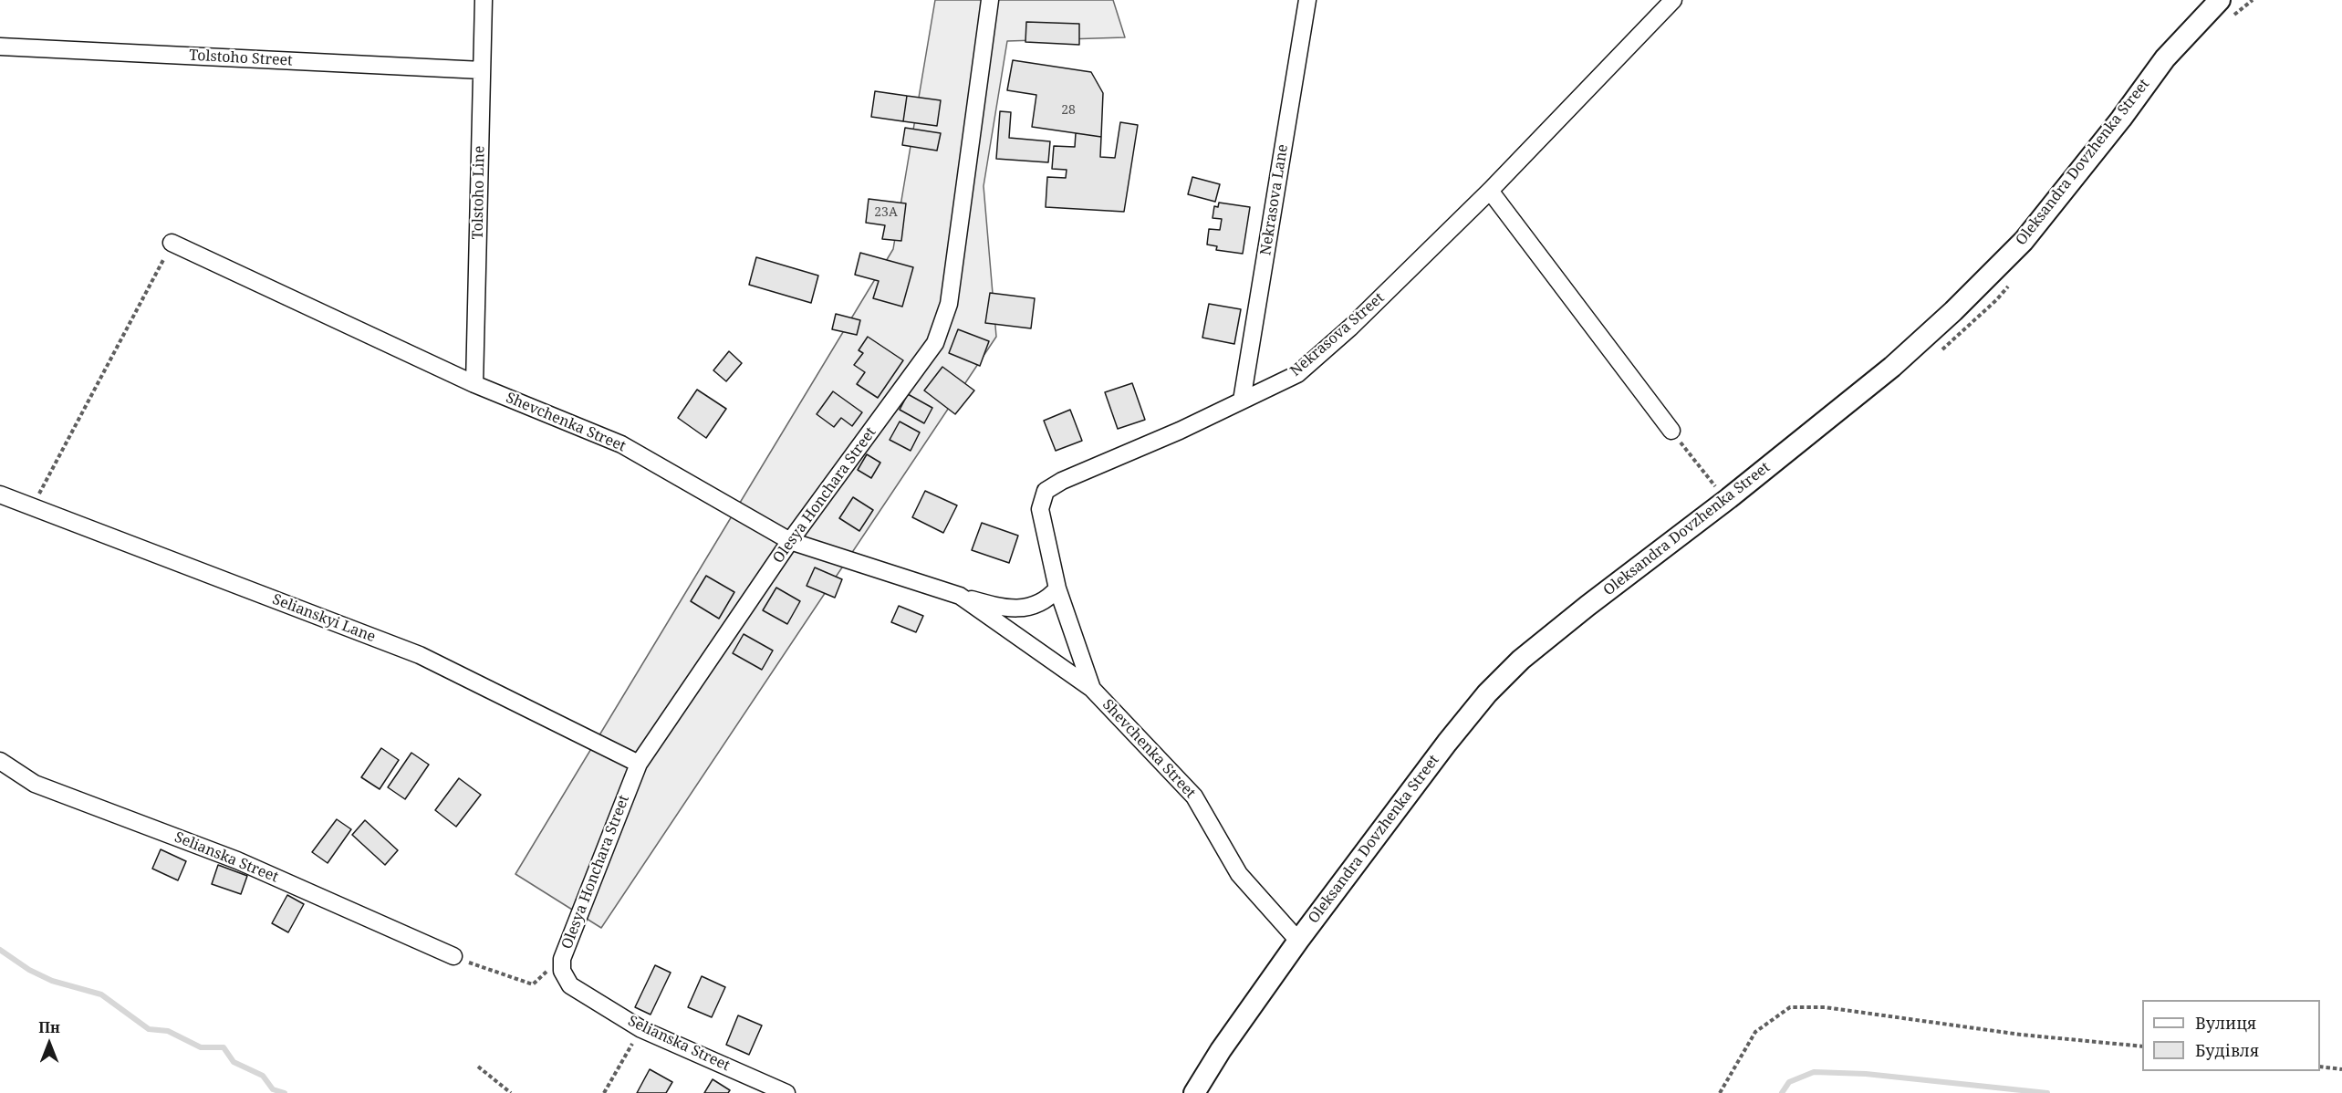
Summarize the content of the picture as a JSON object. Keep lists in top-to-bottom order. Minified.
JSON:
{"streets":{"street":["Tolstoho Street","Oleksandra Dovzhenka Street","Tolstoho Line","Nekrasova Lane","Nekrasova Street","Shevchenka Street","Olesya Honchara Street","Selianskyi Lane","Selianska Street"]},"crossings":[["Tolstoho Street","Tolstoho Line"],["Oleksandra Dovzhenka Street","Shevchenka Street"],["Tolstoho Line","Shevchenka Street"],["Nekrasova Lane","Nekrasova Street"],["Nekrasova Street","Shevchenka Street"],["Shevchenka Street","Olesya Honchara Street"],["Olesya Honchara Street","Selianskyi Lane"],["Olesya Honchara Street","Selianska Street"]],"house_numbers":["28","23А"],"legend":["Вулиця","Будівля"],"north":"top"}
